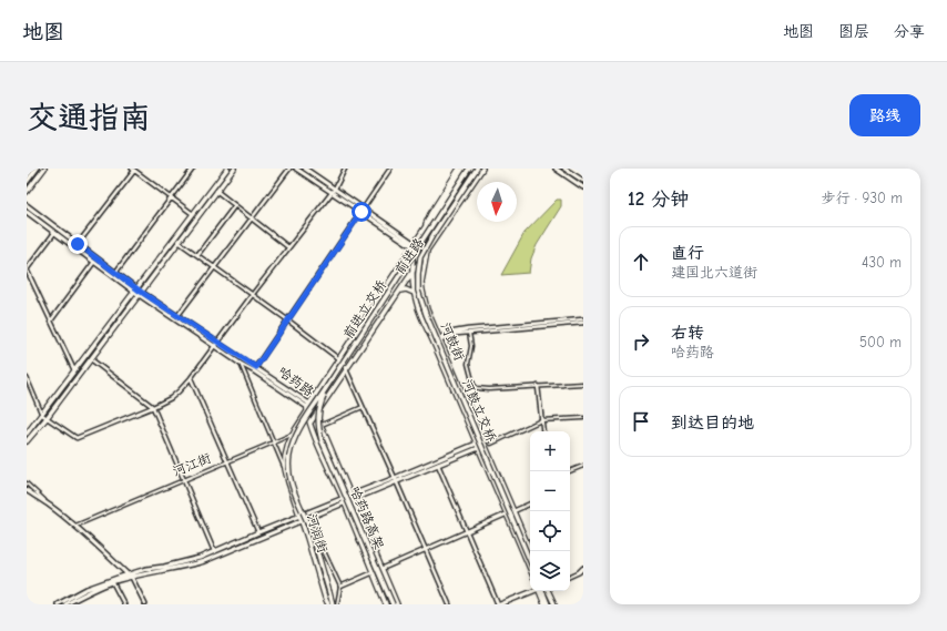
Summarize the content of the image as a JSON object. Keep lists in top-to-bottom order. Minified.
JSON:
{"streets":{"main road":["前进路","前进立交桥","河鼓街","哈药路","河鼓立交桥","哈药路高架","河润街"],"street":["河江街"]},"crossings":[["前进路","河鼓街"],["前进路","哈药路"],["前进立交桥","哈药路高架"],["哈药路","河润街"],["河江街","河润街"]],"north":"bottom","page":{"header":"地图","nav":["地图","图层","分享"],"buttons":"路线","title":"交通指南","heading":["12 分钟","步行 · 930 m"],"list":[["直行","建国北六道街","430 m"],["右转","哈药路","500 m"],"到达目的地"],"map_buttons":["+","−"]}}
